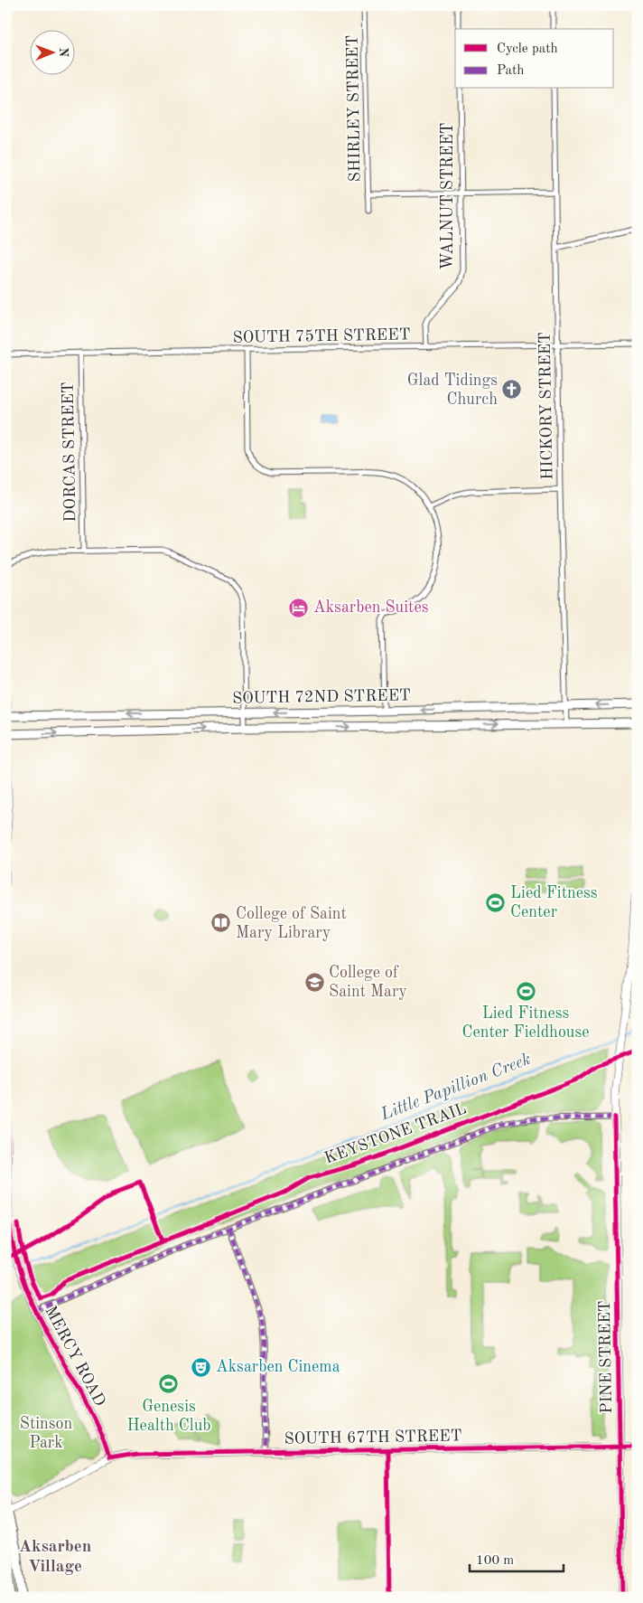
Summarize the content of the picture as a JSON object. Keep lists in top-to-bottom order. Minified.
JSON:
{"streets":{"main road":["SOUTH 72ND STREET","MERCY ROAD","PINE STREET","SOUTH 67TH STREET"],"street":["SHIRLEY STREET","WALNUT STREET","SOUTH 75TH STREET","HICKORY STREET","DORCAS STREET"],"cycle path":["KEYSTONE TRAIL"]},"crossings":[["WALNUT STREET","SOUTH 75TH STREET"],["SOUTH 75TH STREET","HICKORY STREET"],["SOUTH 75TH STREET","DORCAS STREET"],["HICKORY STREET","SOUTH 72ND STREET"],["MERCY ROAD","SOUTH 67TH STREET"],["PINE STREET","SOUTH 67TH STREET"]],"districts":["Aksarben Village"],"water":["Little Papillion Creek"],"parks":["Stinson Park"],"places":{"church":["Glad Tidings Church"],"hotel":["Aksarben Suites"],"sports":["Lied Fitness Center","Lied Fitness Center Fieldhouse","Genesis Health Club"],"library":["College of Saint Mary Library"],"school or university":["College of Saint Mary"],"theatre":["Aksarben Cinema"]},"legend":["Cycle path","Path"],"scale_bar":"100 m","north":"right"}
